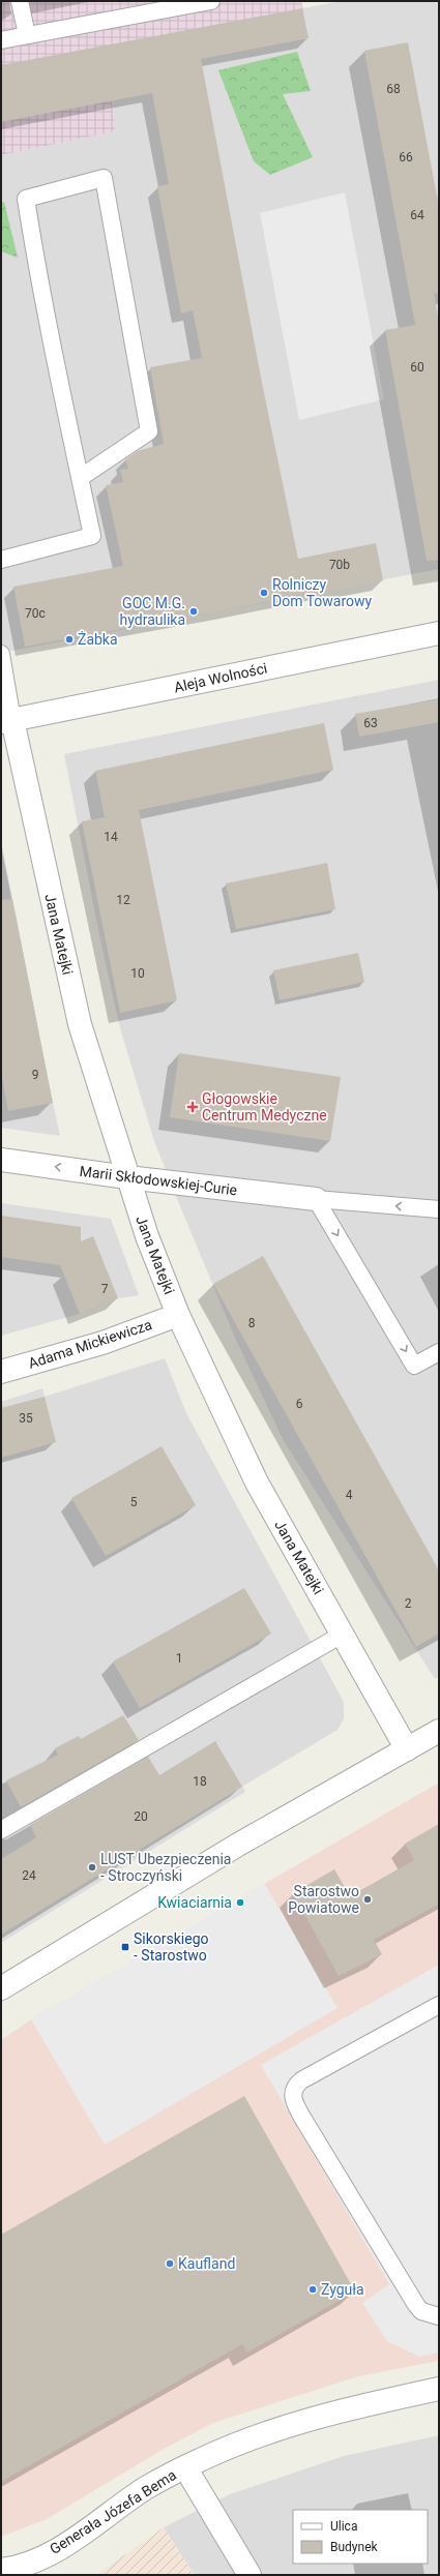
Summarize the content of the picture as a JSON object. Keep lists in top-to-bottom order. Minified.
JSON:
{"streets":{"street":["Aleja Wolności","Jana Matejki","Marii Skłodowskiej-Curie","Adama Mickiewicza","Generała Józefa Bema"]},"crossings":[["Aleja Wolności","Jana Matejki"],["Jana Matejki","Marii Skłodowskiej-Curie"],["Jana Matejki","Adama Mickiewicza"]],"one_way":["Marii Skłodowskiej-Curie"],"places":{"other":["Rolniczy Dom Towarowy","GOC M.G. hydraulika","Żabka","LUST Ubezpieczenia - Stroczyński","Starostwo Powiatowe","Kwiaciarnia","Kaufland","Zyguła"],"health":["Głogowskie Centrum Medyczne"],"transit":["Sikorskiego - Starostwo"]},"house_numbers":["68","66","64","60","70b","70c","63","14","12","10","9","7","8","6","35","4","5","2","1","18","20","24"],"legend":["Ulica","Budynek"]}
